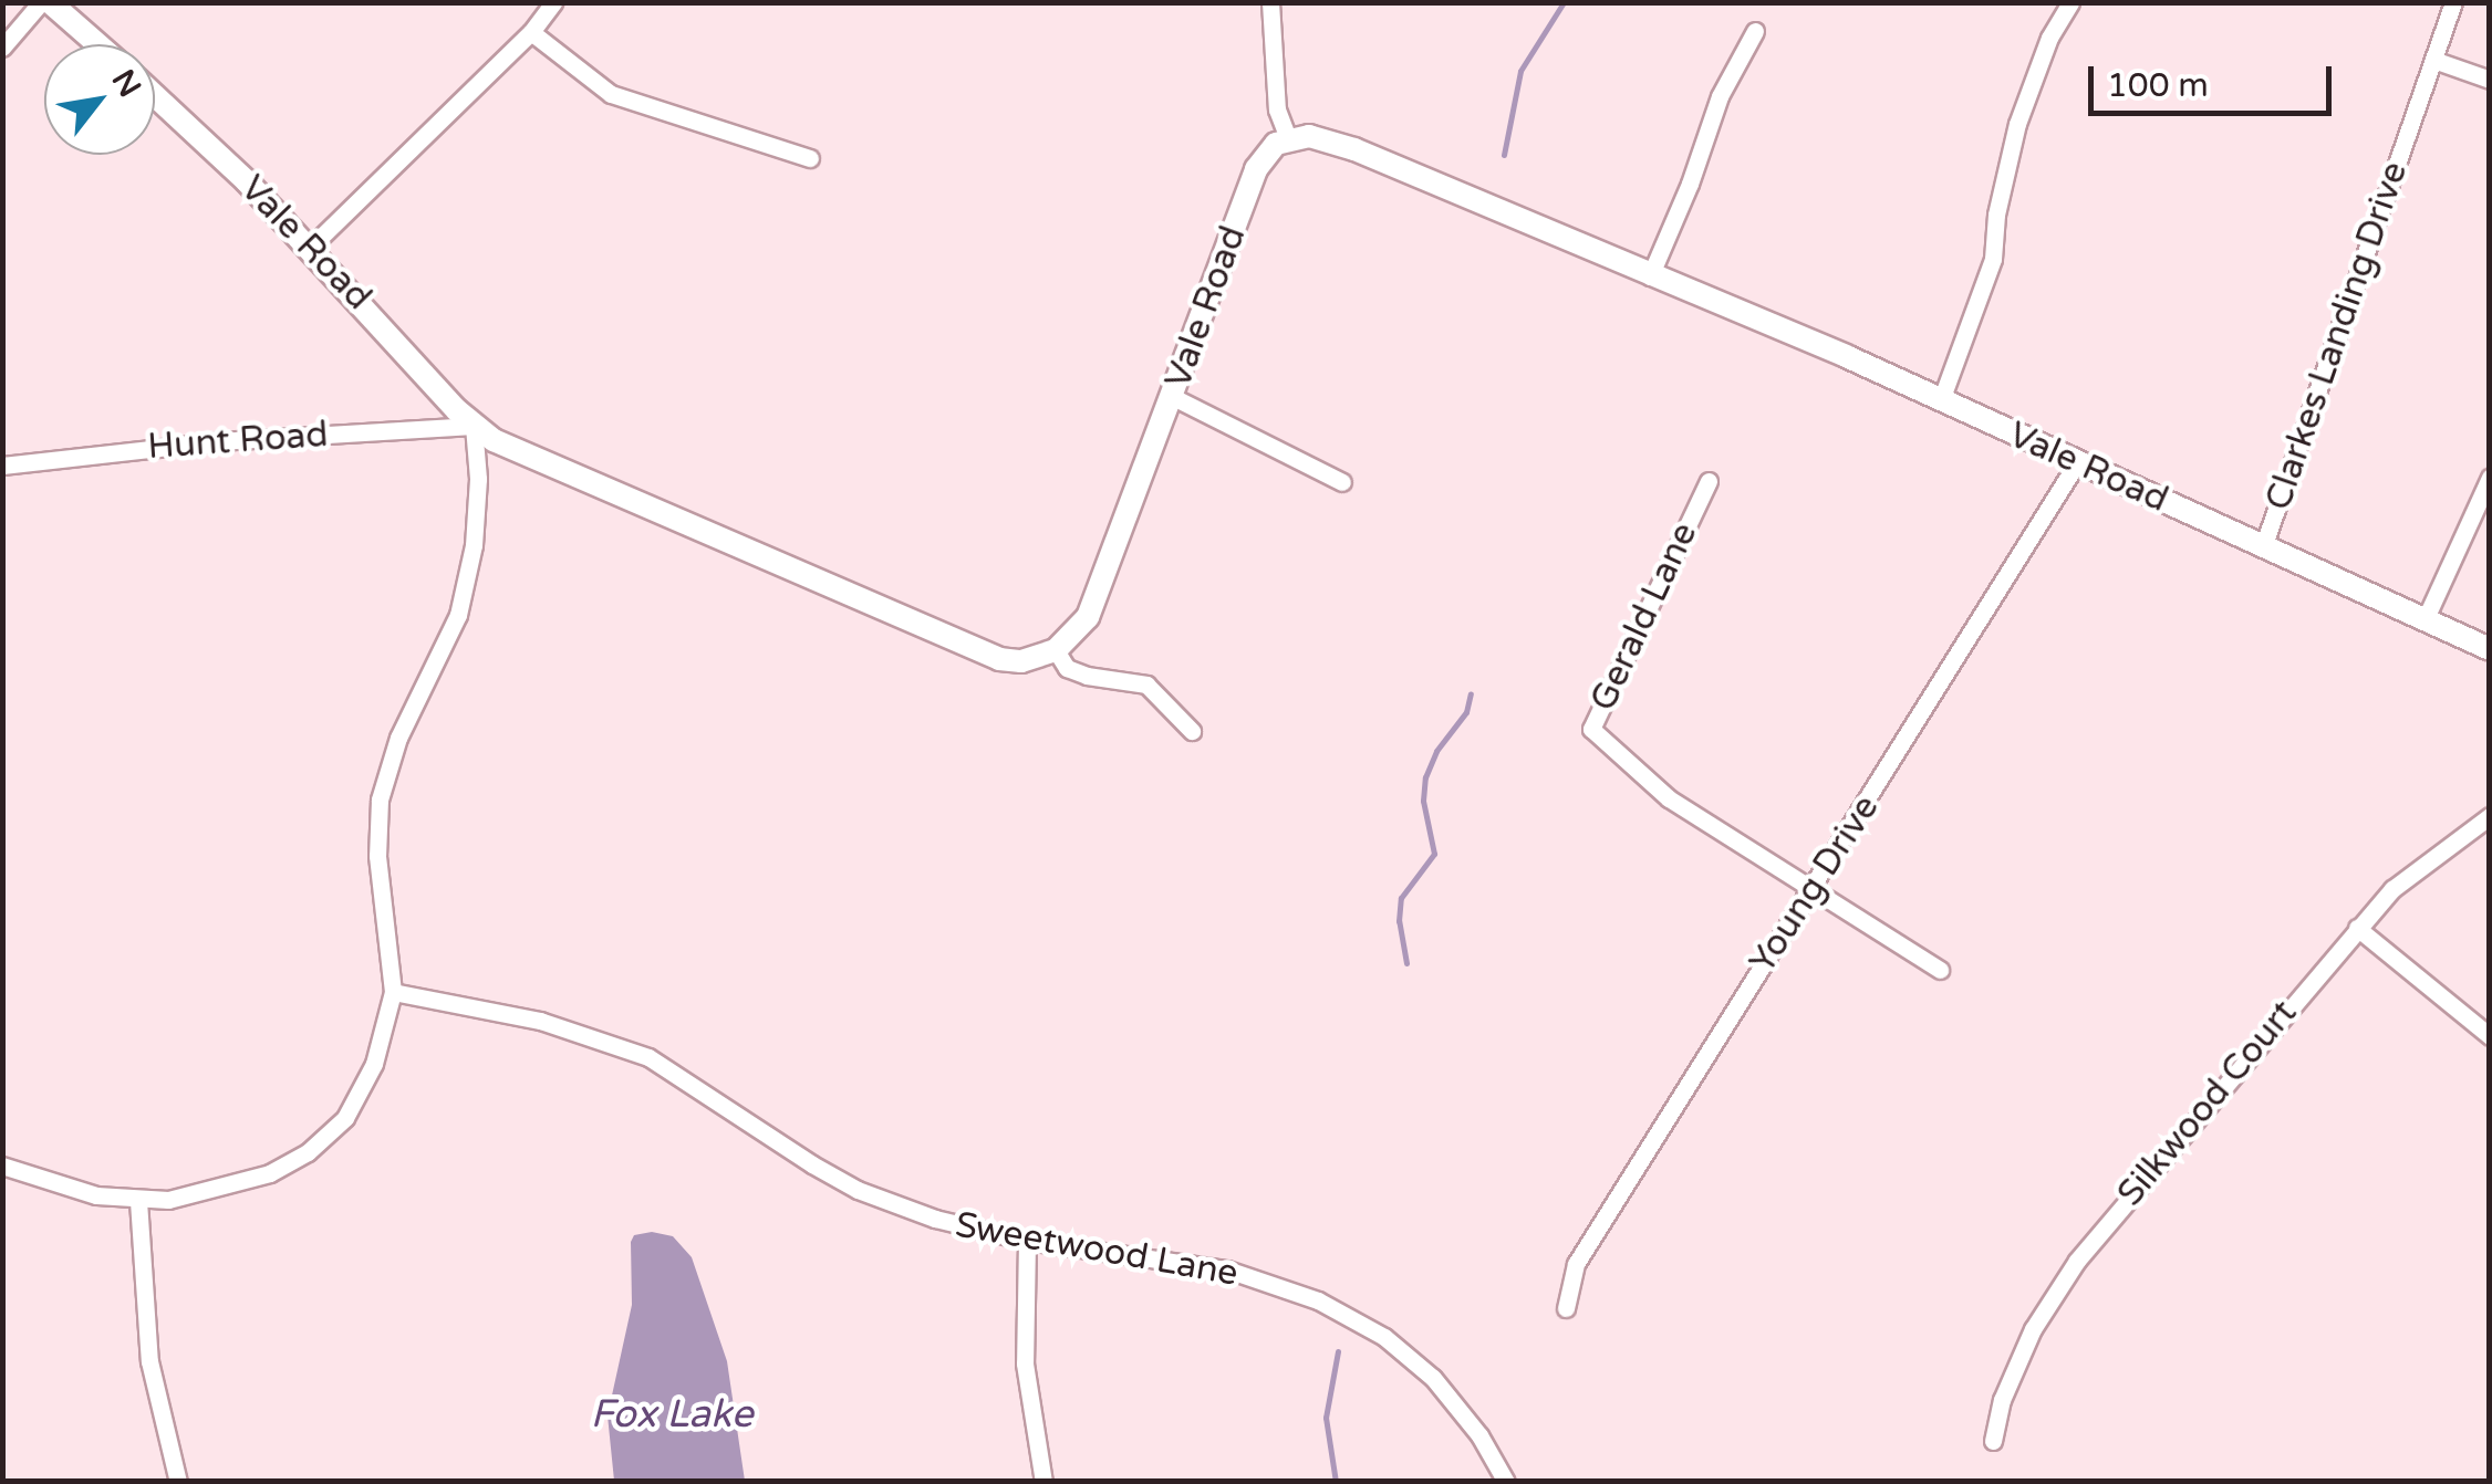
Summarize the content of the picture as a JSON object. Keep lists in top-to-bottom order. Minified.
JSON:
{"streets":{"main road":["Vale Road"],"street":["Clarkes Landing Drive","Hunt Road","Gerald Lane","Young Drive","Silkwood Court","Sweetwood Lane"]},"crossings":[["Vale Road","Clarkes Landing Drive"],["Vale Road","Hunt Road"],["Vale Road","Young Drive"],["Gerald Lane","Young Drive"]],"water":["Fox Lake"],"scale_bar":"100 m","north":"top right"}
